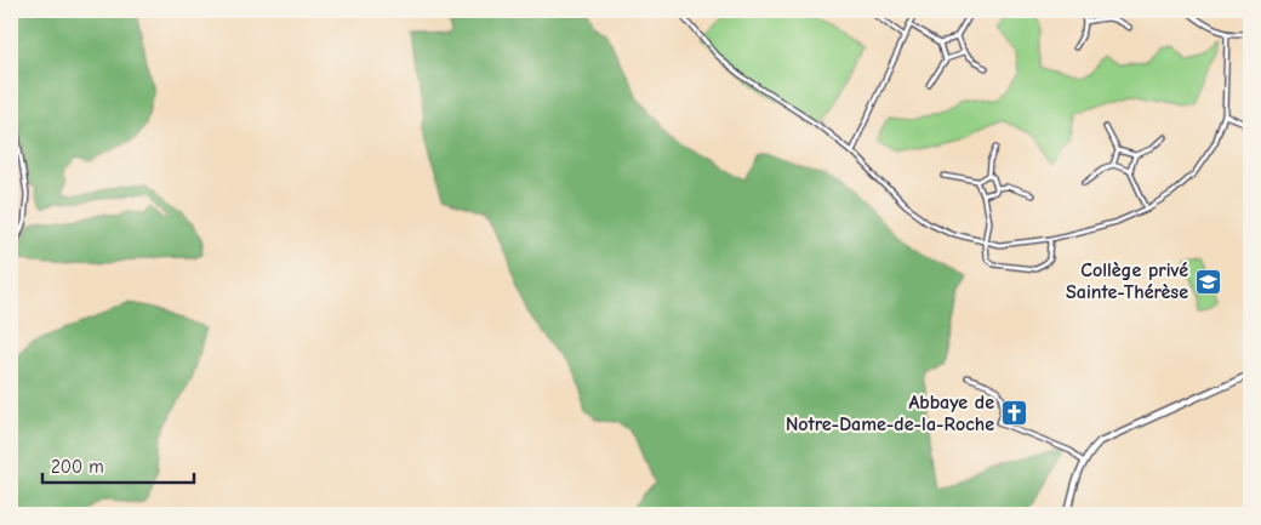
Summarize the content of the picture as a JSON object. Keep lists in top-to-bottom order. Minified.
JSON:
{"places":{"school or university":["Collège privé Sainte-Thérèse"],"church":["Abbaye de Notre-Dame-de-la-Roche"]},"scale_bar":"200 m"}
